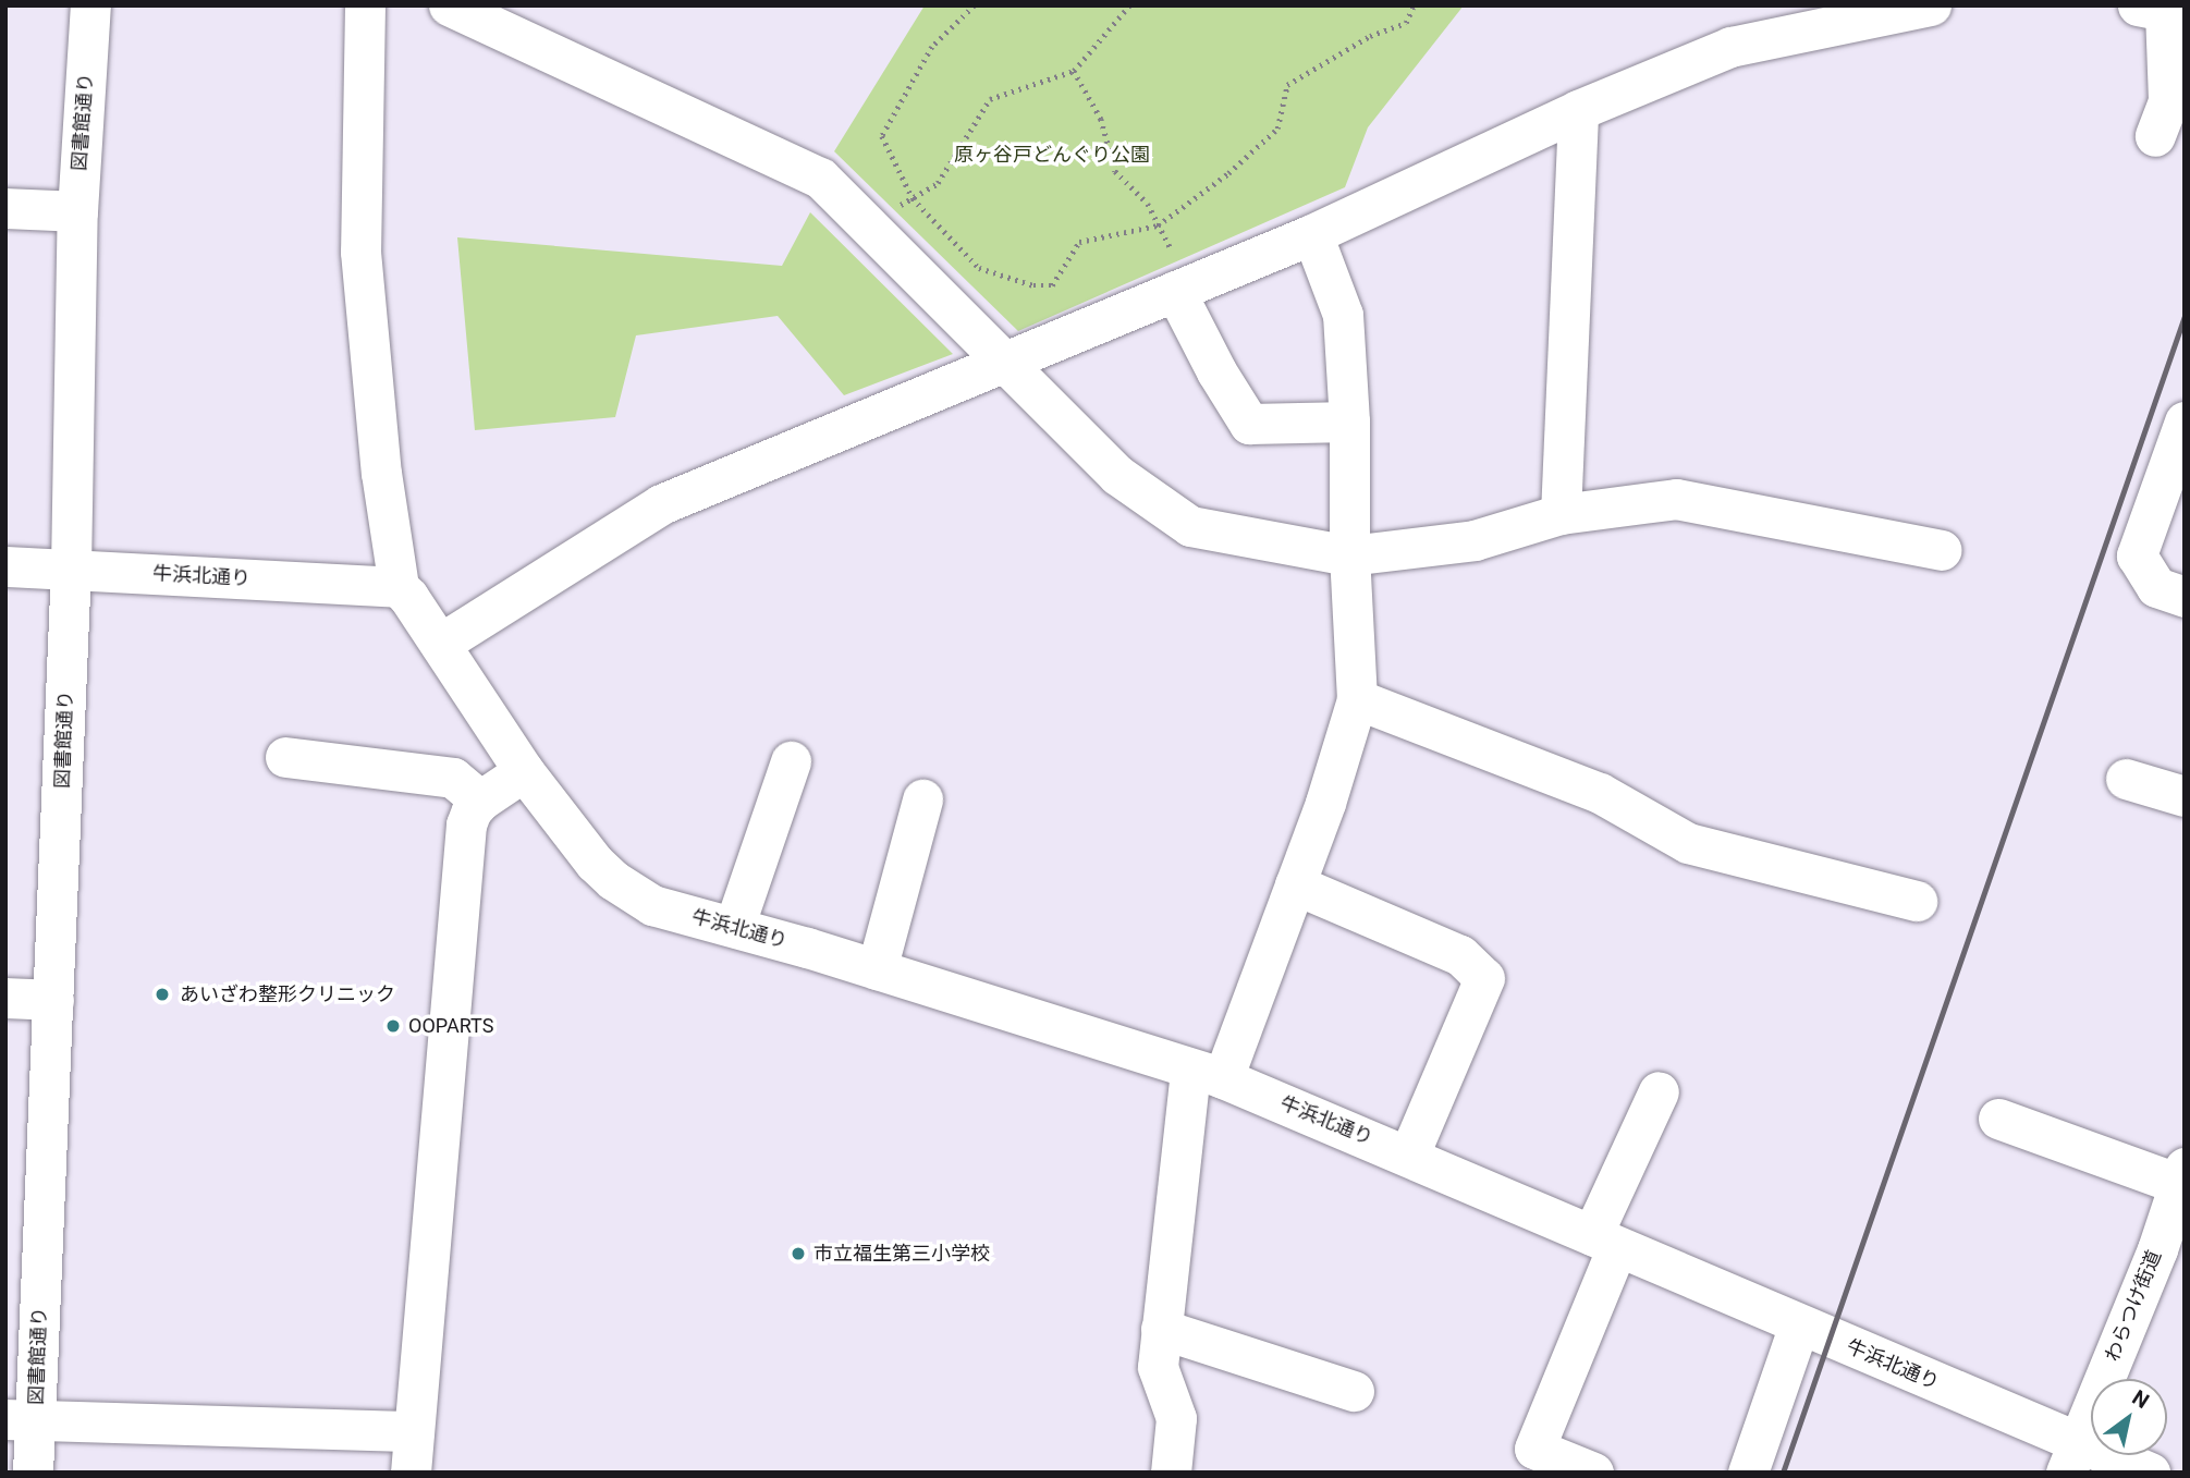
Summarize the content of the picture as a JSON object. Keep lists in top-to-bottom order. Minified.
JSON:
{"streets":{"street":["図書館通り","牛浜北通り","わらつけ街道"]},"crossings":[["図書館通り","牛浜北通り"],["牛浜北通り","わらつけ街道"]],"parks":["原ヶ谷戸どんぐり公園"],"places":["あいざわ整形クリニック","OOPARTS","市立福生第三小学校"],"north":"top right"}
